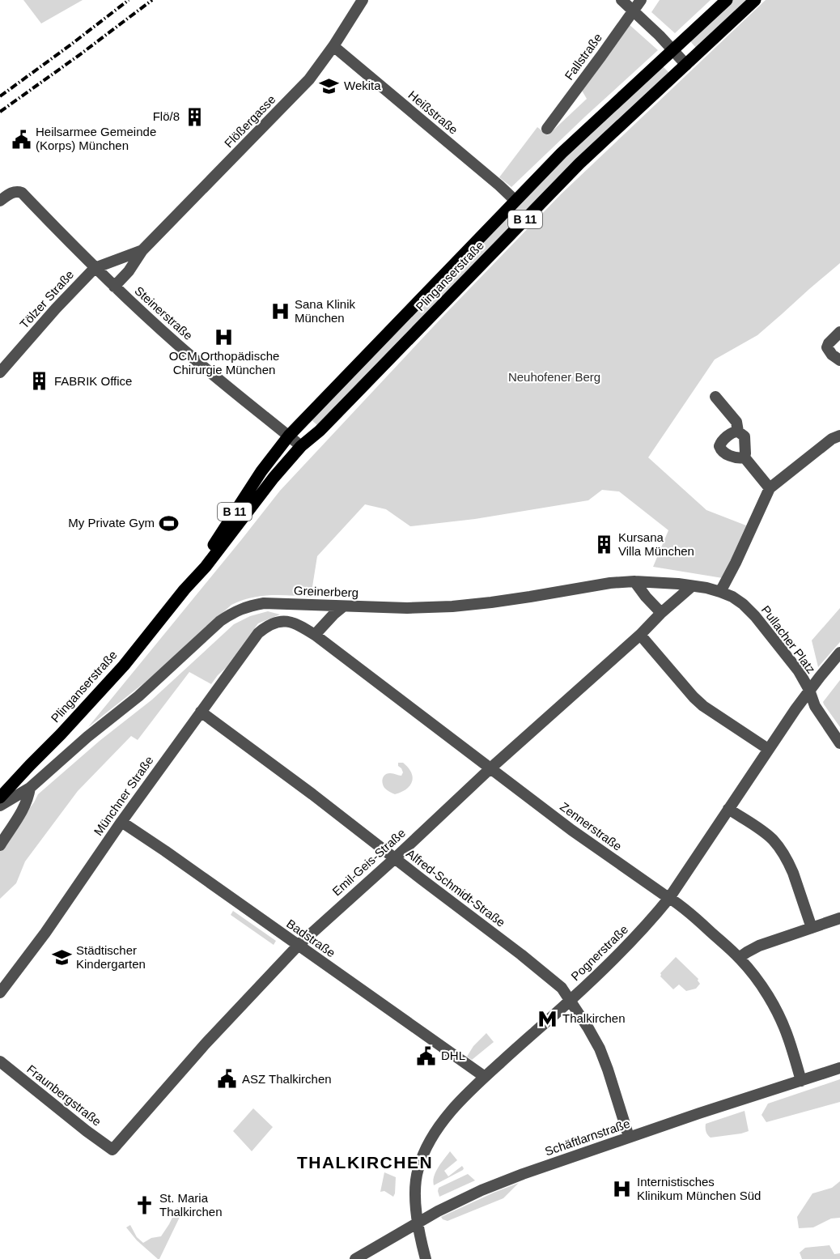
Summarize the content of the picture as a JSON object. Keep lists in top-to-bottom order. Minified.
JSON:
{"streets":{"main road":["B 11","Plinganserstraße"],"street":["Fallstraße","Heißstraße","Flößergasse","Tölzer Straße","Steinerstraße","Greinerberg","Pullacher Platz","Münchner Straße","Zennerstraße","Emil-Geis-Straße","Alfred-Schmidt-Straße","Badstraße","Pognerstraße","Fraunbergstraße","Schäftlarnstraße"]},"crossings":[["Heißstraße","Flößergasse"],["Heißstraße","Plinganserstraße"],["Flößergasse","Tölzer Straße"],["Flößergasse","Steinerstraße"],["Plinganserstraße","Steinerstraße"],["Tölzer Straße","Steinerstraße"],["Greinerberg","Pullacher Platz"],["Greinerberg","Emil-Geis-Straße"],["Pullacher Platz","Pognerstraße"],["Münchner Straße","Zennerstraße"],["Münchner Straße","Alfred-Schmidt-Straße"],["Münchner Straße","Badstraße"],["Zennerstraße","Emil-Geis-Straße"],["Zennerstraße","Pognerstraße"],["Zennerstraße","Schäftlarnstraße"],["Emil-Geis-Straße","Alfred-Schmidt-Straße"],["Emil-Geis-Straße","Badstraße"],["Emil-Geis-Straße","Fraunbergstraße"],["Alfred-Schmidt-Straße","Pognerstraße"],["Alfred-Schmidt-Straße","Schäftlarnstraße"],["Badstraße","Pognerstraße"],["Pognerstraße","Schäftlarnstraße"]],"districts":["THALKIRCHEN"],"parks":["Neuhofener Berg"],"places":{"school or university":["Wekita","Städtischer Kindergarten"],"building":["Flö/8","FABRIK Office","Kursana Villa München"],"public building":["Heilsarmee Gemeinde (Korps) München","DHL","ASZ Thalkirchen"],"hospital":["Sana Klinik München","OCM Orthopädische Chirurgie München","Internistisches Klinikum München Süd"],"sports":["My Private Gym"],"metro station":["Thalkirchen"],"church":["St. Maria Thalkirchen"]}}
